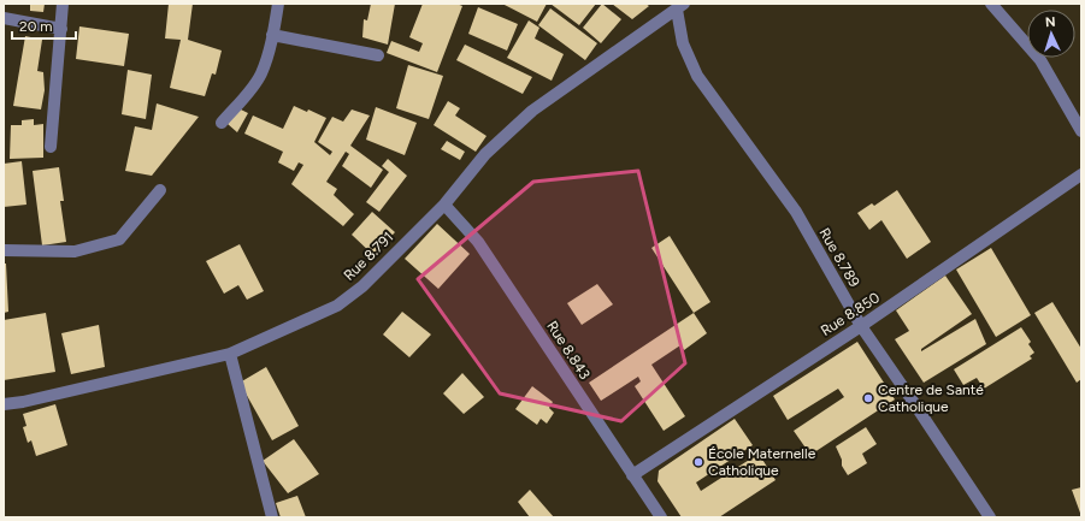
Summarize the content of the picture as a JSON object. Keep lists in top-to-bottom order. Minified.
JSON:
{"streets":{"street":["Rue 8.791","Rue 8.789","Rue 8.850","Rue 8.843"]},"crossings":[["Rue 8.791","Rue 8.789"],["Rue 8.791","Rue 8.843"],["Rue 8.789","Rue 8.850"],["Rue 8.850","Rue 8.843"]],"places":["Centre de Santé Catholique","École Maternelle Catholique"],"scale_bar":"20 m","north":"top"}
